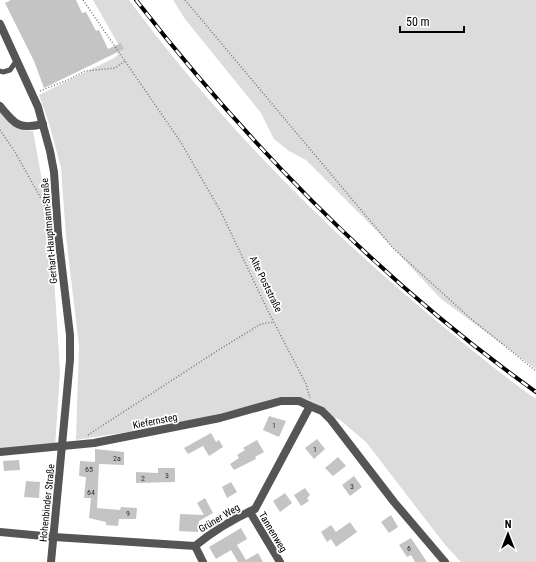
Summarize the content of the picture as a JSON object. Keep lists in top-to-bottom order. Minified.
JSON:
{"streets":{"street":["Gerhart-Hauptmann-Straße","Kiefernsteg","Hohenbinder Straße","Grüner Weg","Tannenweg"],"path":["Alte Poststraße"]},"crossings":[["Gerhart-Hauptmann-Straße","Kiefernsteg"],["Gerhart-Hauptmann-Straße","Hohenbinder Straße"],["Alte Poststraße","Kiefernsteg"],["Alte Poststraße","Grüner Weg"],["Kiefernsteg","Hohenbinder Straße"],["Kiefernsteg","Grüner Weg"],["Hohenbinder Straße","Grüner Weg"],["Grüner Weg","Tannenweg"]],"house_numbers":["1","1","2a","65","3","2","3","64","9","6"],"scale_bar":"50 m","north":"top"}
